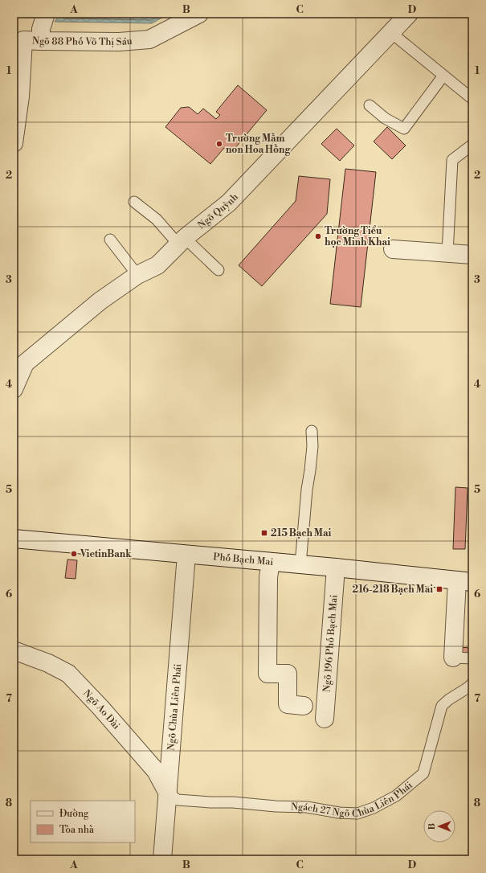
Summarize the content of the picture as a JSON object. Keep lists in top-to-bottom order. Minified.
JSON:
{"streets":{"street":["Ngõ 88 Phố Võ Thị Sáu","Ngõ Quỳnh","Phố Bạch Mai","Ngõ 196 Phố Bạch Mai","Ngõ Chùa Liên Phái","Ngõ Ao Dài"],"lane":["Ngách 27 Ngõ Chùa Liên Phái"]},"crossings":[["Phố Bạch Mai","Ngõ 196 Phố Bạch Mai"],["Phố Bạch Mai","Ngõ Chùa Liên Phái"],["Ngõ Chùa Liên Phái","Ngõ Ao Dài"],["Ngõ Chùa Liên Phái","Ngách 27 Ngõ Chùa Liên Phái"],["Ngõ Ao Dài","Ngách 27 Ngõ Chùa Liên Phái"]],"places":{"other":["Trường Mầm non Hoa Hồng","Trường Tiểu học Minh Khai","VietinBank"],"transit":["215 Bạch Mai","216-218 Bạch Mai"]},"legend":["Đường","Tòa nhà"],"north":"left","grid":{"columns":["A","B","C","D"],"rows":["1","2","3","4","5","6","7","8"]}}
